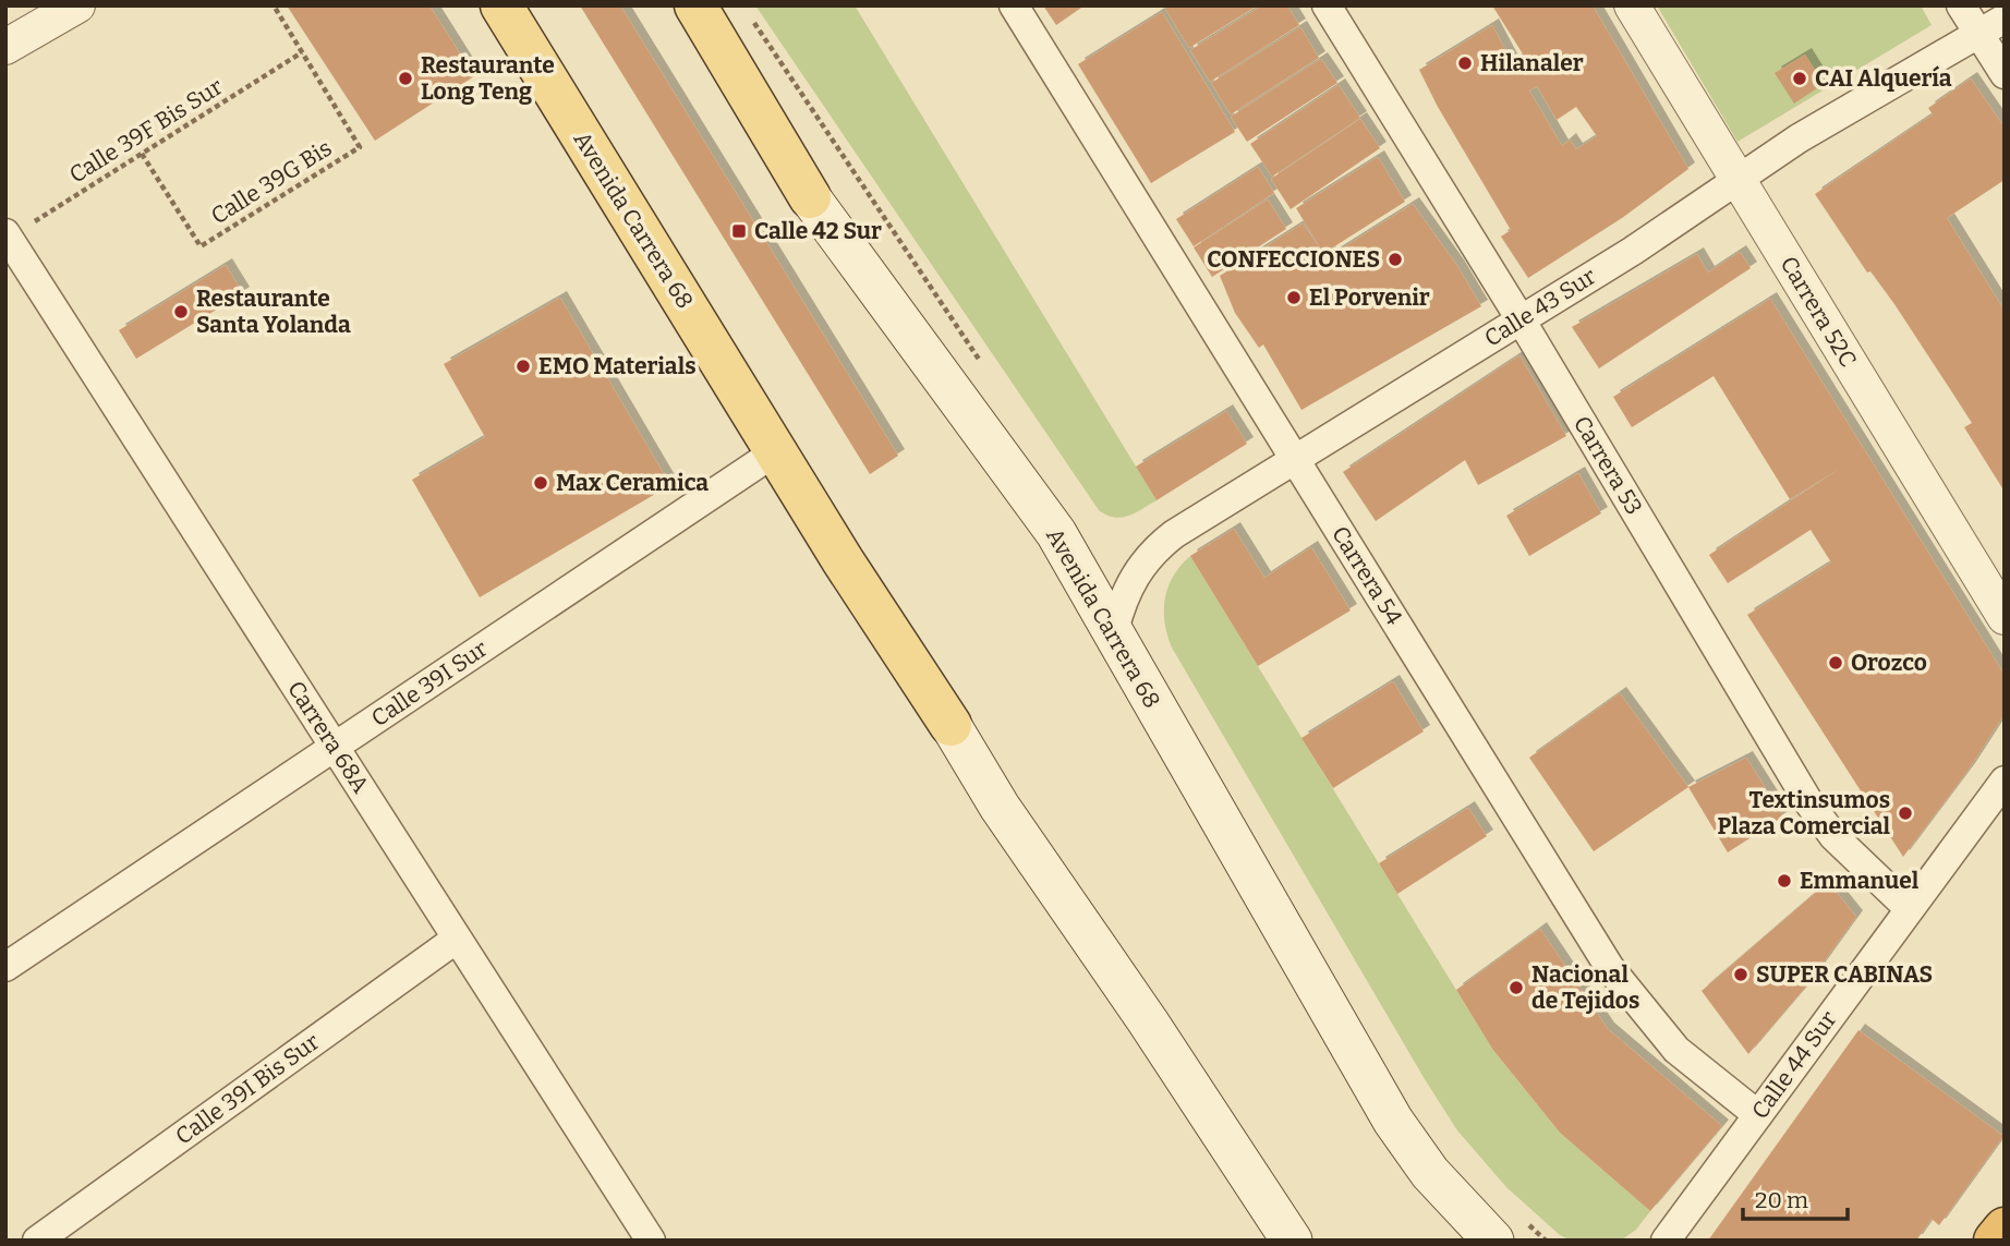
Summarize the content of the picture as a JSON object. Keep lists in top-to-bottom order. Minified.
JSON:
{"streets":{"main road":["Avenida Carrera 68"],"street":["Calle 43 Sur","Carrera 52C","Carrera 53","Carrera 54","Calle 39I Sur","Carrera 68A","Calle 44 Sur","Calle 39I Bis Sur"],"path":["Calle 39F Bis Sur","Calle 39G Bis"]},"crossings":[["Calle 39F Bis Sur","Calle 39G Bis"],["Calle 39F Bis Sur","Carrera 68A"],["Avenida Carrera 68","Calle 43 Sur"],["Avenida Carrera 68","Calle 39I Sur"],["Calle 43 Sur","Carrera 52C"],["Calle 43 Sur","Carrera 53"],["Calle 43 Sur","Carrera 54"],["Carrera 53","Calle 44 Sur"],["Carrera 54","Calle 44 Sur"],["Calle 39I Sur","Carrera 68A"],["Carrera 68A","Calle 39I Bis Sur"]],"places":{"other":["Hilanaler","Restaurante Long Teng","CAI Alquería","CONFECCIONES","El Porvenir","Restaurante Santa Yolanda","EMO Materials","Max Ceramica","Orozco","Textinsumos Plaza Comercial","Emmanuel","SUPER CABINAS","Nacional de Tejidos"],"transit":["Calle 42 Sur"]},"scale_bar":"20 m"}
